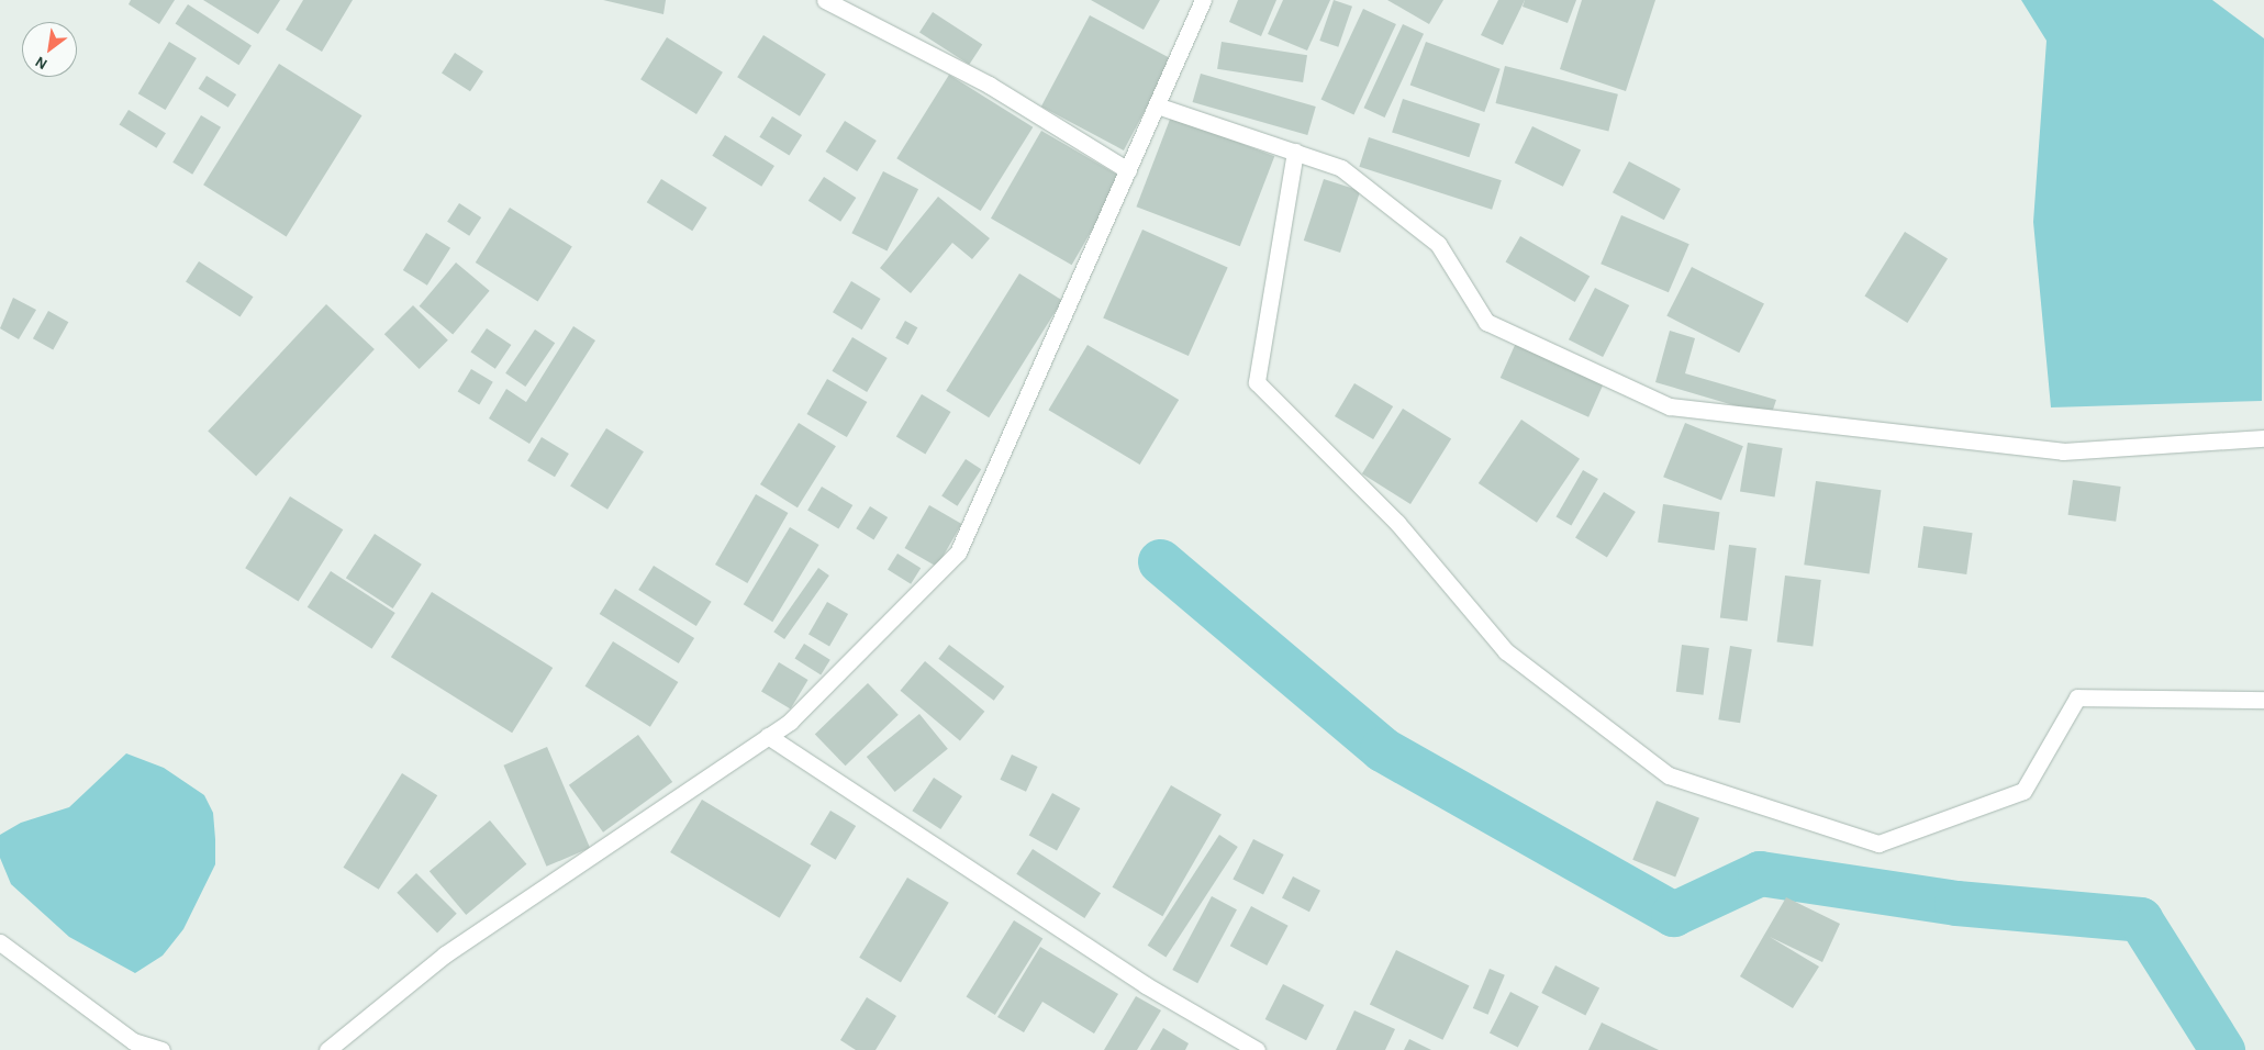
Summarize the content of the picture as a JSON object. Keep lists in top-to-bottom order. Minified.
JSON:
{"north":"bottom left"}
